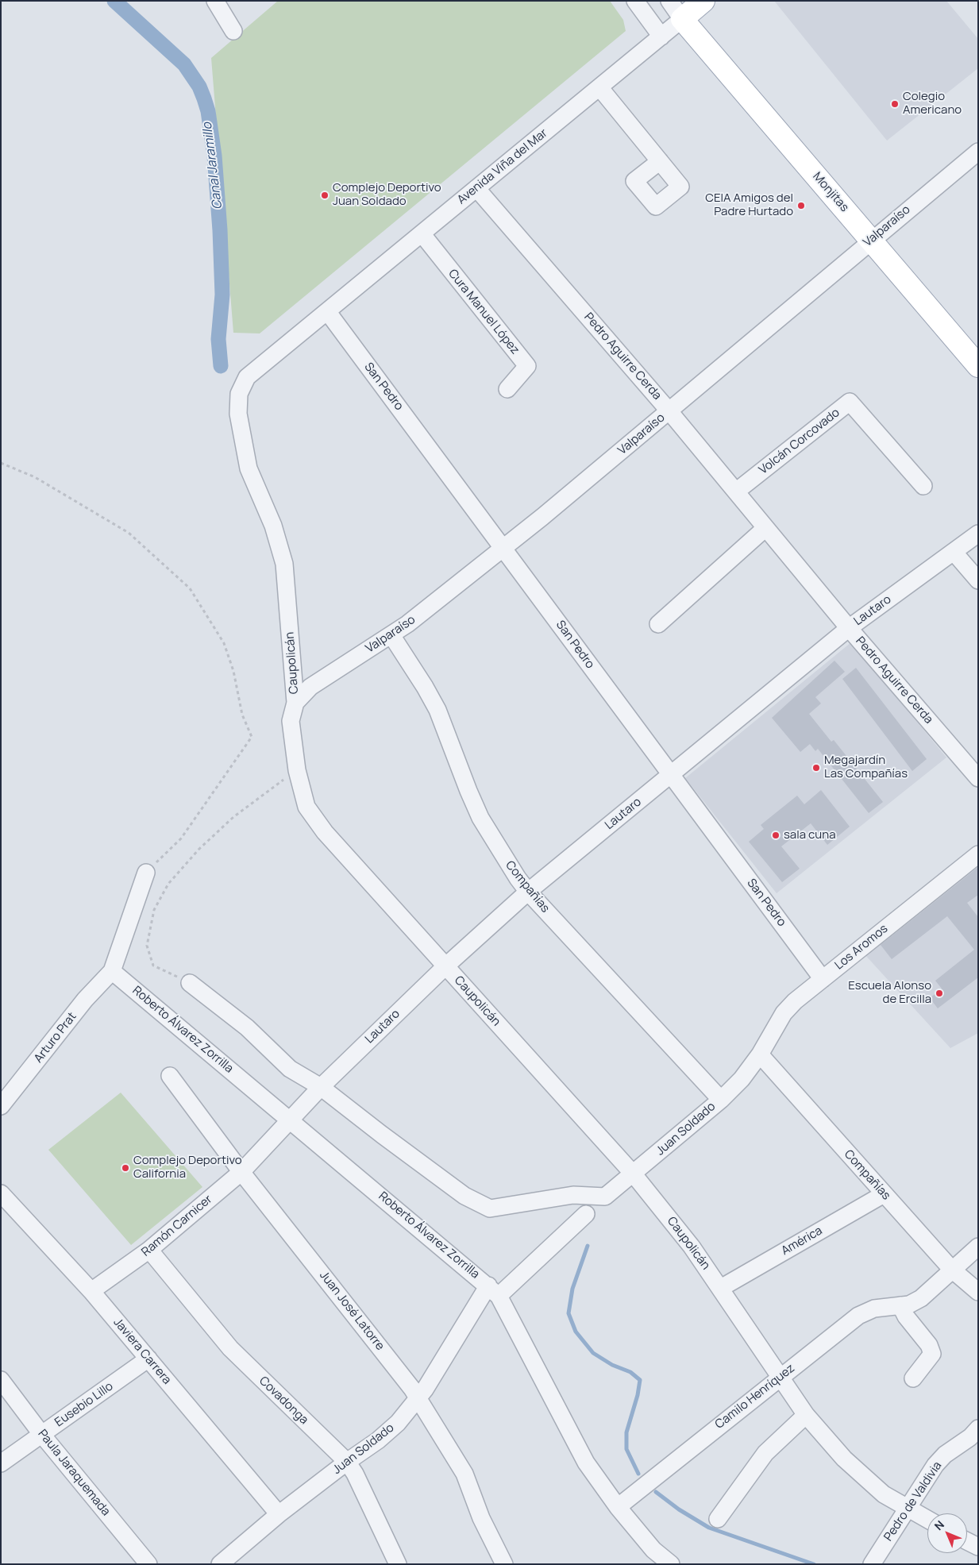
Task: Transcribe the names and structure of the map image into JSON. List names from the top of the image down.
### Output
{
  "streets": {
    "main road": ["Avenida Viña del Mar", "Monjitas"],
    "street": [
      "Valparaíso",
      "Cura Manuel López",
      "Pedro Aguirre Cerda",
      "San Pedro",
      "Volcán Corcovado",
      "Lautaro",
      "Caupolicán",
      "Compañías",
      "Los Aromos",
      "Roberto Álvarez Zorrilla",
      "Arturo Prat",
      "Juan Soldado",
      "Ramón Carnicer",
      "América",
      "Juan José Latorre",
      "Javiera Carrera",
      "Camilo Henríquez",
      "Covadonga",
      "Eusebio Lillo",
      "Paula Jaraquemada",
      "Pedro de Valdivia"
    ]
  },
  "crossings": [
    ["Avenida Viña del Mar", "Monjitas"],
    ["Avenida Viña del Mar", "Cura Manuel López"],
    ["Avenida Viña del Mar", "Pedro Aguirre Cerda"],
    ["Avenida Viña del Mar", "San Pedro"],
    ["Avenida Viña del Mar", "Caupolicán"],
    ["Monjitas", "Valparaíso"],
    ["Valparaíso", "Pedro Aguirre Cerda"],
    ["Valparaíso", "San Pedro"],
    ["Valparaíso", "Caupolicán"],
    ["Valparaíso", "Compañías"],
    ["Pedro Aguirre Cerda", "Volcán Corcovado"],
    ["Pedro Aguirre Cerda", "Lautaro"],
    ["San Pedro", "Lautaro"],
    ["San Pedro", "Los Aromos"],
    ["Lautaro", "Caupolicán"],
    ["Lautaro", "Compañías"],
    ["Lautaro", "Roberto Álvarez Zorrilla"],
    ["Lautaro", "Juan Soldado"],
    ["Lautaro", "Ramón Carnicer"],
    ["Caupolicán", "Juan Soldado"],
    ["Caupolicán", "América"],
    ["Caupolicán", "Camilo Henríquez"],
    ["Caupolicán", "Pedro de Valdivia"],
    ["Compañías", "Los Aromos"],
    ["Compañías", "Juan Soldado"],
    ["Compañías", "América"],
    ["Compañías", "Camilo Henríquez"],
    ["Los Aromos", "Juan Soldado"],
    ["Roberto Álvarez Zorrilla", "Arturo Prat"],
    ["Roberto Álvarez Zorrilla", "Juan Soldado"],
    ["Roberto Álvarez Zorrilla", "Ramón Carnicer"],
    ["Roberto Álvarez Zorrilla", "Camilo Henríquez"],
    ["Juan Soldado", "Juan José Latorre"],
    ["Juan Soldado", "Javiera Carrera"],
    ["Juan Soldado", "Covadonga"],
    ["Ramón Carnicer", "Juan José Latorre"],
    ["Ramón Carnicer", "Javiera Carrera"],
    ["Ramón Carnicer", "Covadonga"],
    ["Javiera Carrera", "Eusebio Lillo"],
    ["Eusebio Lillo", "Paula Jaraquemada"]
  ],
  "water": ["Canal Jaramillo"],
  "places": [
    "Colegio Americano",
    "Complejo Deportivo Juan Soldado",
    "CEIA Amigos del Padre Hurtado",
    "Megajardín Las Compañías",
    "sala cuna",
    "Escuela Alonso de Ercilla",
    "Complejo Deportivo California"
  ],
  "north": "top left"
}
